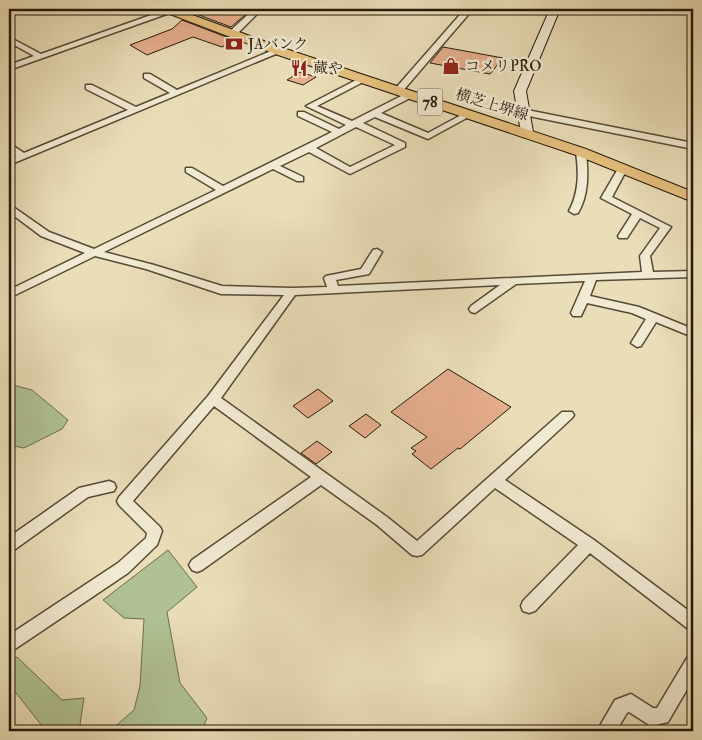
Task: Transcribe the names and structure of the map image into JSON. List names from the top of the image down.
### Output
{
  "streets": {
    "main road": ["78", "横芝上堺線"]
  },
  "places": {
    "bank": ["JAバンク"],
    "shop": ["コメリPRO"],
    "restaurant": ["蔵や"]
  }
}
